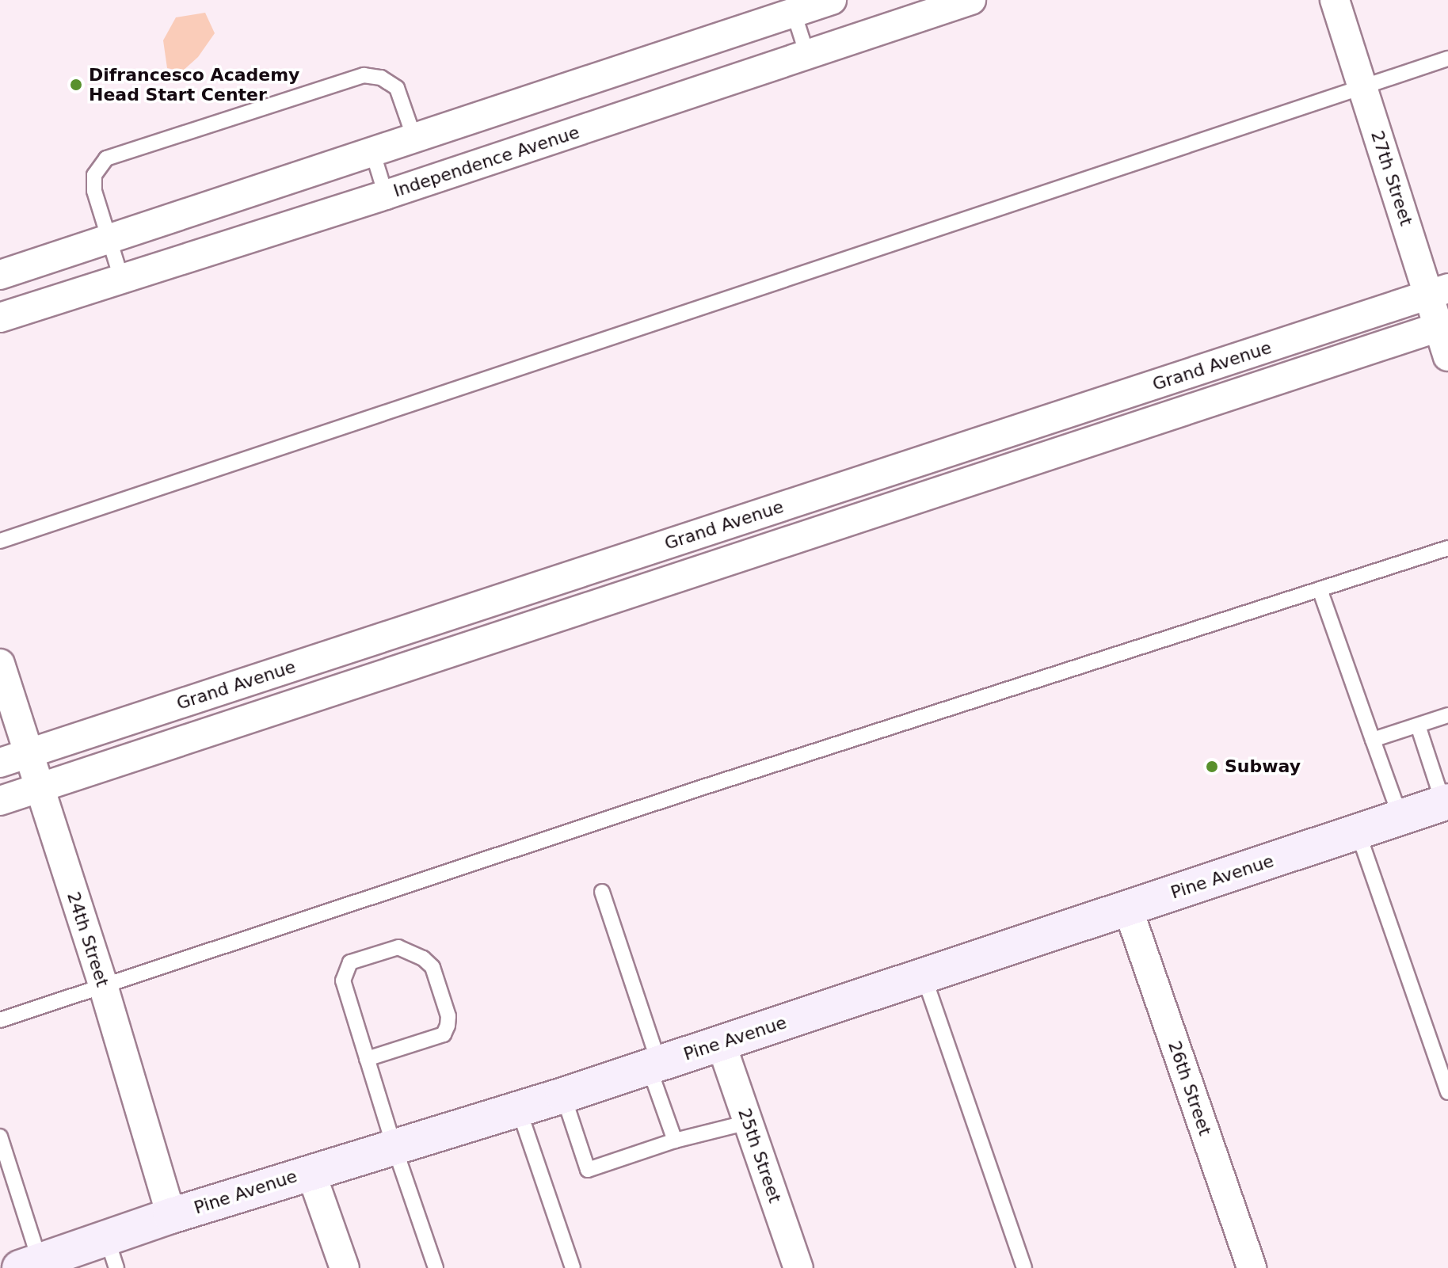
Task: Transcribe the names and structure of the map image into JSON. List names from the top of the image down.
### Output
{
  "streets": {
    "main road": ["Pine Avenue"],
    "street": [
      "Independence Avenue",
      "27th Street",
      "Grand Avenue",
      "24th Street",
      "26th Street",
      "25th Street"
    ]
  },
  "crossings": [
    ["27th Street", "Grand Avenue"],
    ["Grand Avenue", "24th Street"],
    ["Pine Avenue", "24th Street"],
    ["Pine Avenue", "26th Street"],
    ["Pine Avenue", "25th Street"]
  ],
  "places": ["Difrancesco Academy Head Start Center", "Subway"]
}
